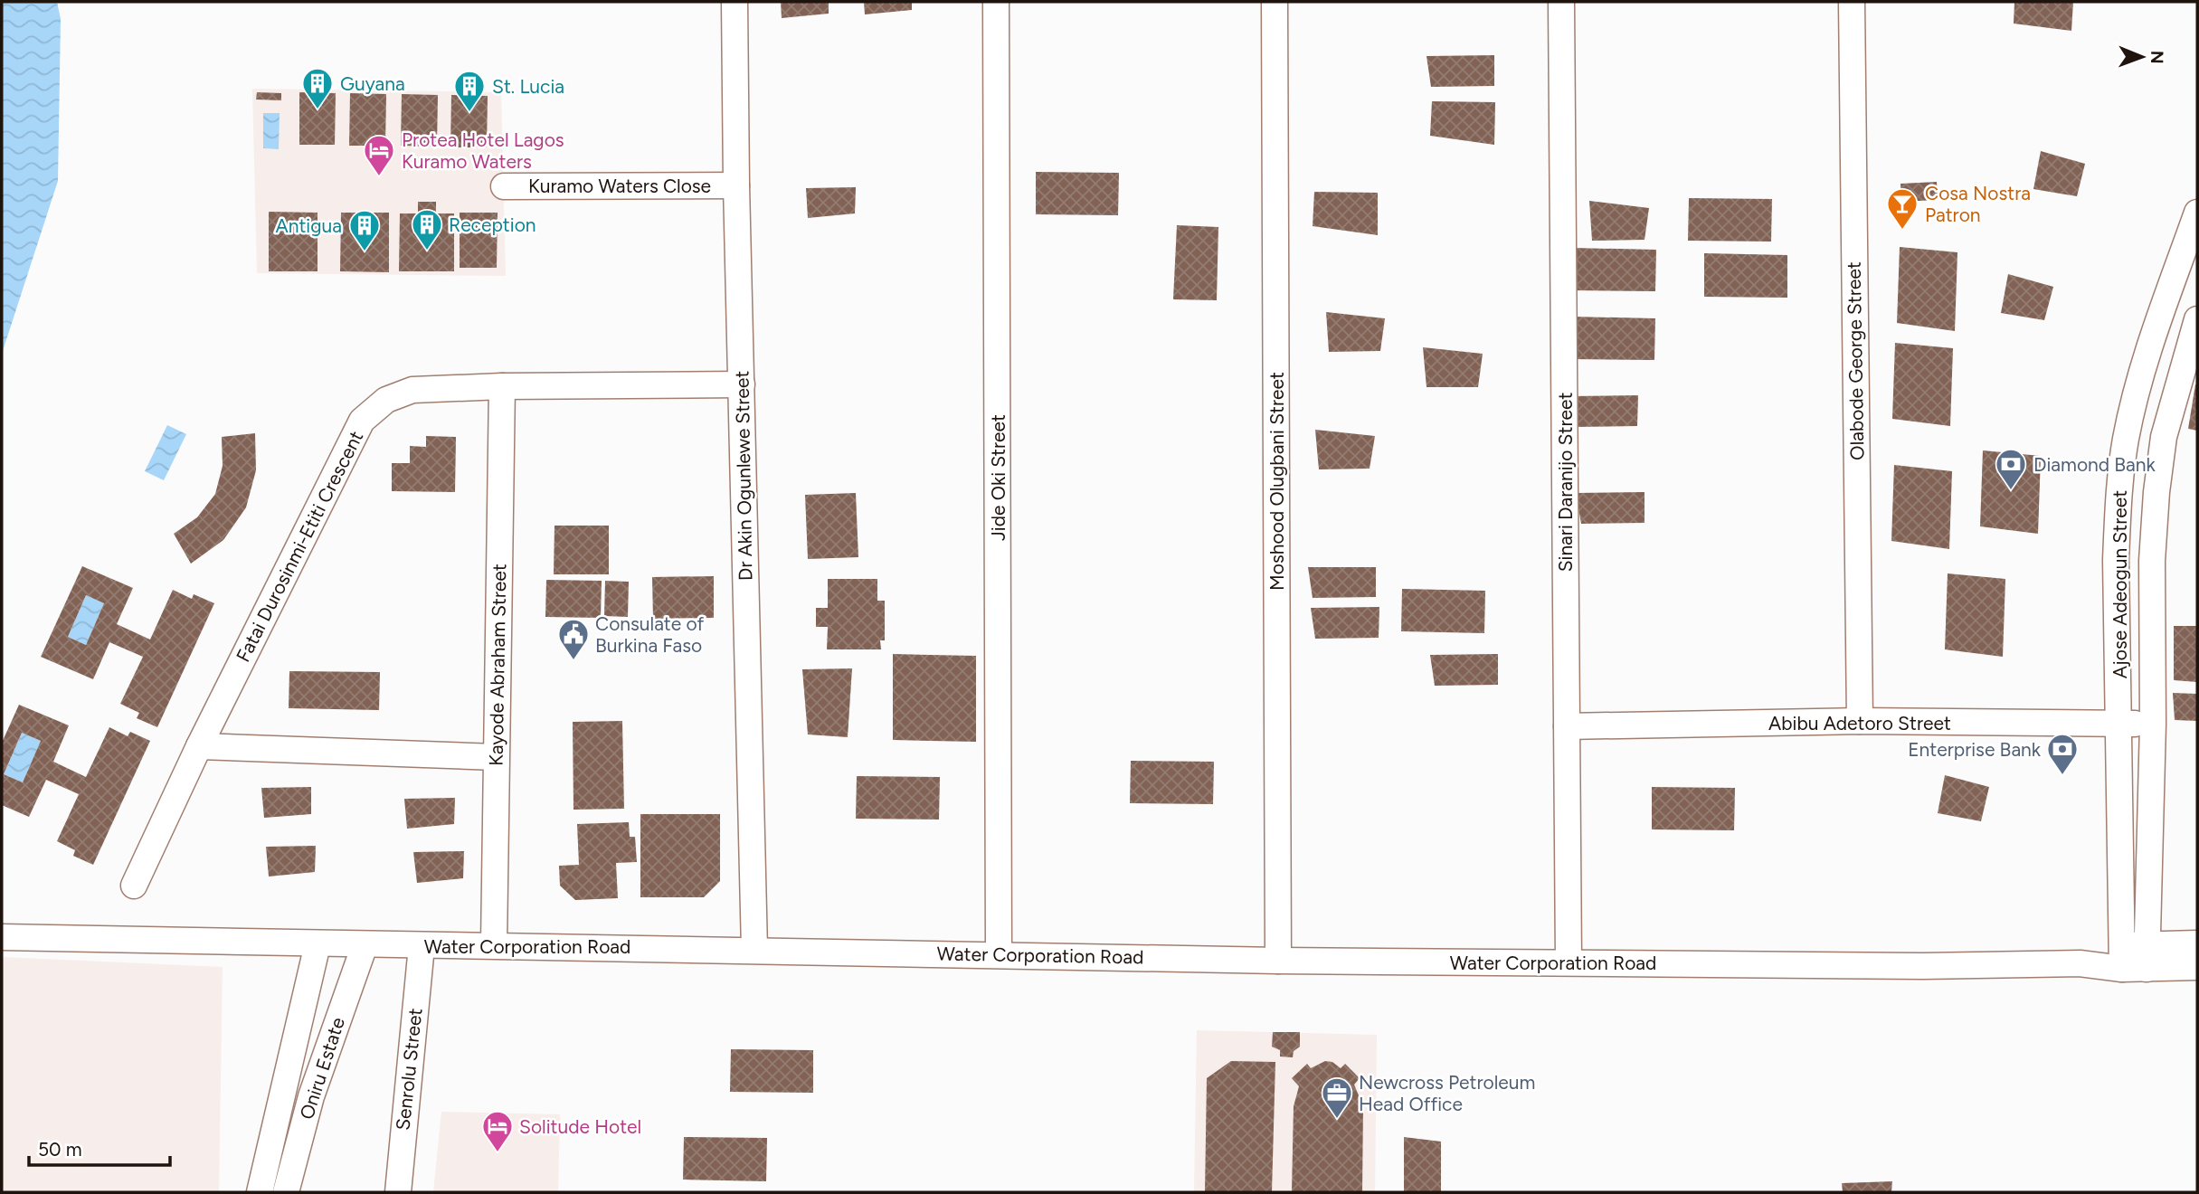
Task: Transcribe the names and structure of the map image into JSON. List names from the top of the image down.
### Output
{
  "streets": {
    "street": [
      "Kuramo Waters Close",
      "Olabode George Street",
      "Dr Akin Ogunlewe Street",
      "Jide Oki Street",
      "Moshood Olugbani Street",
      "Sinari Daranijo Street",
      "Fatai Durosinmi-Etiti Crescent",
      "Ajose Adeogun Street",
      "Kayode Abraham Street",
      "Abibu Adetoro Street",
      "Water Corporation Road",
      "Oniru Estate",
      "Senrolu Street"
    ]
  },
  "crossings": [
    ["Kuramo Waters Close", "Dr Akin Ogunlewe Street"],
    ["Olabode George Street", "Abibu Adetoro Street"],
    ["Dr Akin Ogunlewe Street", "Fatai Durosinmi-Etiti Crescent"],
    ["Dr Akin Ogunlewe Street", "Water Corporation Road"],
    ["Jide Oki Street", "Water Corporation Road"],
    ["Moshood Olugbani Street", "Water Corporation Road"],
    ["Sinari Daranijo Street", "Abibu Adetoro Street"],
    ["Sinari Daranijo Street", "Water Corporation Road"],
    ["Fatai Durosinmi-Etiti Crescent", "Kayode Abraham Street"],
    ["Ajose Adeogun Street", "Abibu Adetoro Street"],
    ["Ajose Adeogun Street", "Water Corporation Road"],
    ["Kayode Abraham Street", "Water Corporation Road"],
    ["Water Corporation Road", "Oniru Estate"],
    ["Water Corporation Road", "Senrolu Street"]
  ],
  "places": {
    "building": [
      "Guyana",
      "St. Lucia",
      "Reception",
      "Antigua"
    ],
    "hotel": ["Protea Hotel Lagos Kuramo Waters", "Solitude Hotel"],
    "bar": ["Cosa Nostra Patron"],
    "bank": ["Diamond Bank", "Enterprise Bank"],
    "public building": ["Consulate of Burkina Faso"],
    "office": ["Newcross Petroleum Head Office"]
  },
  "scale_bar": "50 m",
  "north": "right"
}
